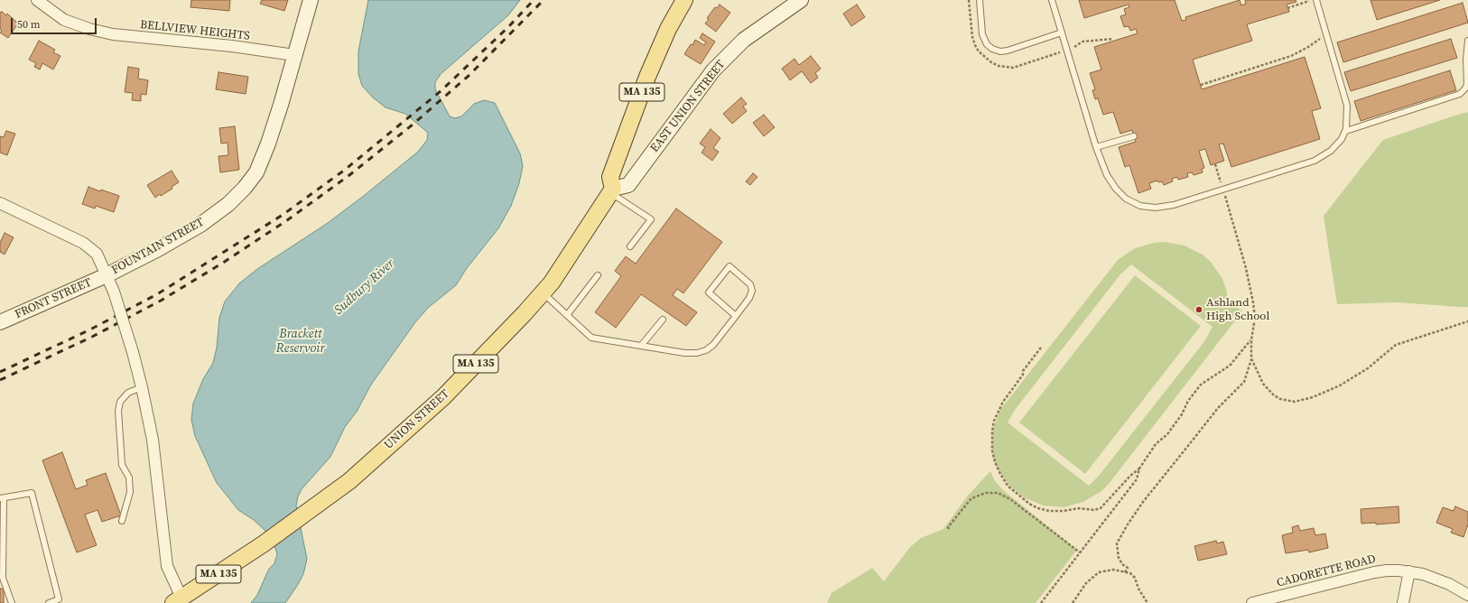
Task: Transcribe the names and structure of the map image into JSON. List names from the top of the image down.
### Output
{
  "streets": {
    "main road": ["MA 135", "UNION STREET"],
    "street": [
      "BELLVIEW HEIGHTS",
      "EAST UNION STREET",
      "FOUNTAIN STREET",
      "FRONT STREET",
      "CADORETTE ROAD"
    ]
  },
  "crossings": [
    ["BELLVIEW HEIGHTS", "FOUNTAIN STREET"],
    ["MA 135", "EAST UNION STREET"],
    ["MA 135", "UNION STREET"],
    ["EAST UNION STREET", "UNION STREET"],
    ["FOUNTAIN STREET", "FRONT STREET"],
    ["FOUNTAIN STREET", "UNION STREET"]
  ],
  "water": ["Sudbury River", "Brackett Reservoir"],
  "places": ["Ashland High School"],
  "scale_bar": "50 m"
}
